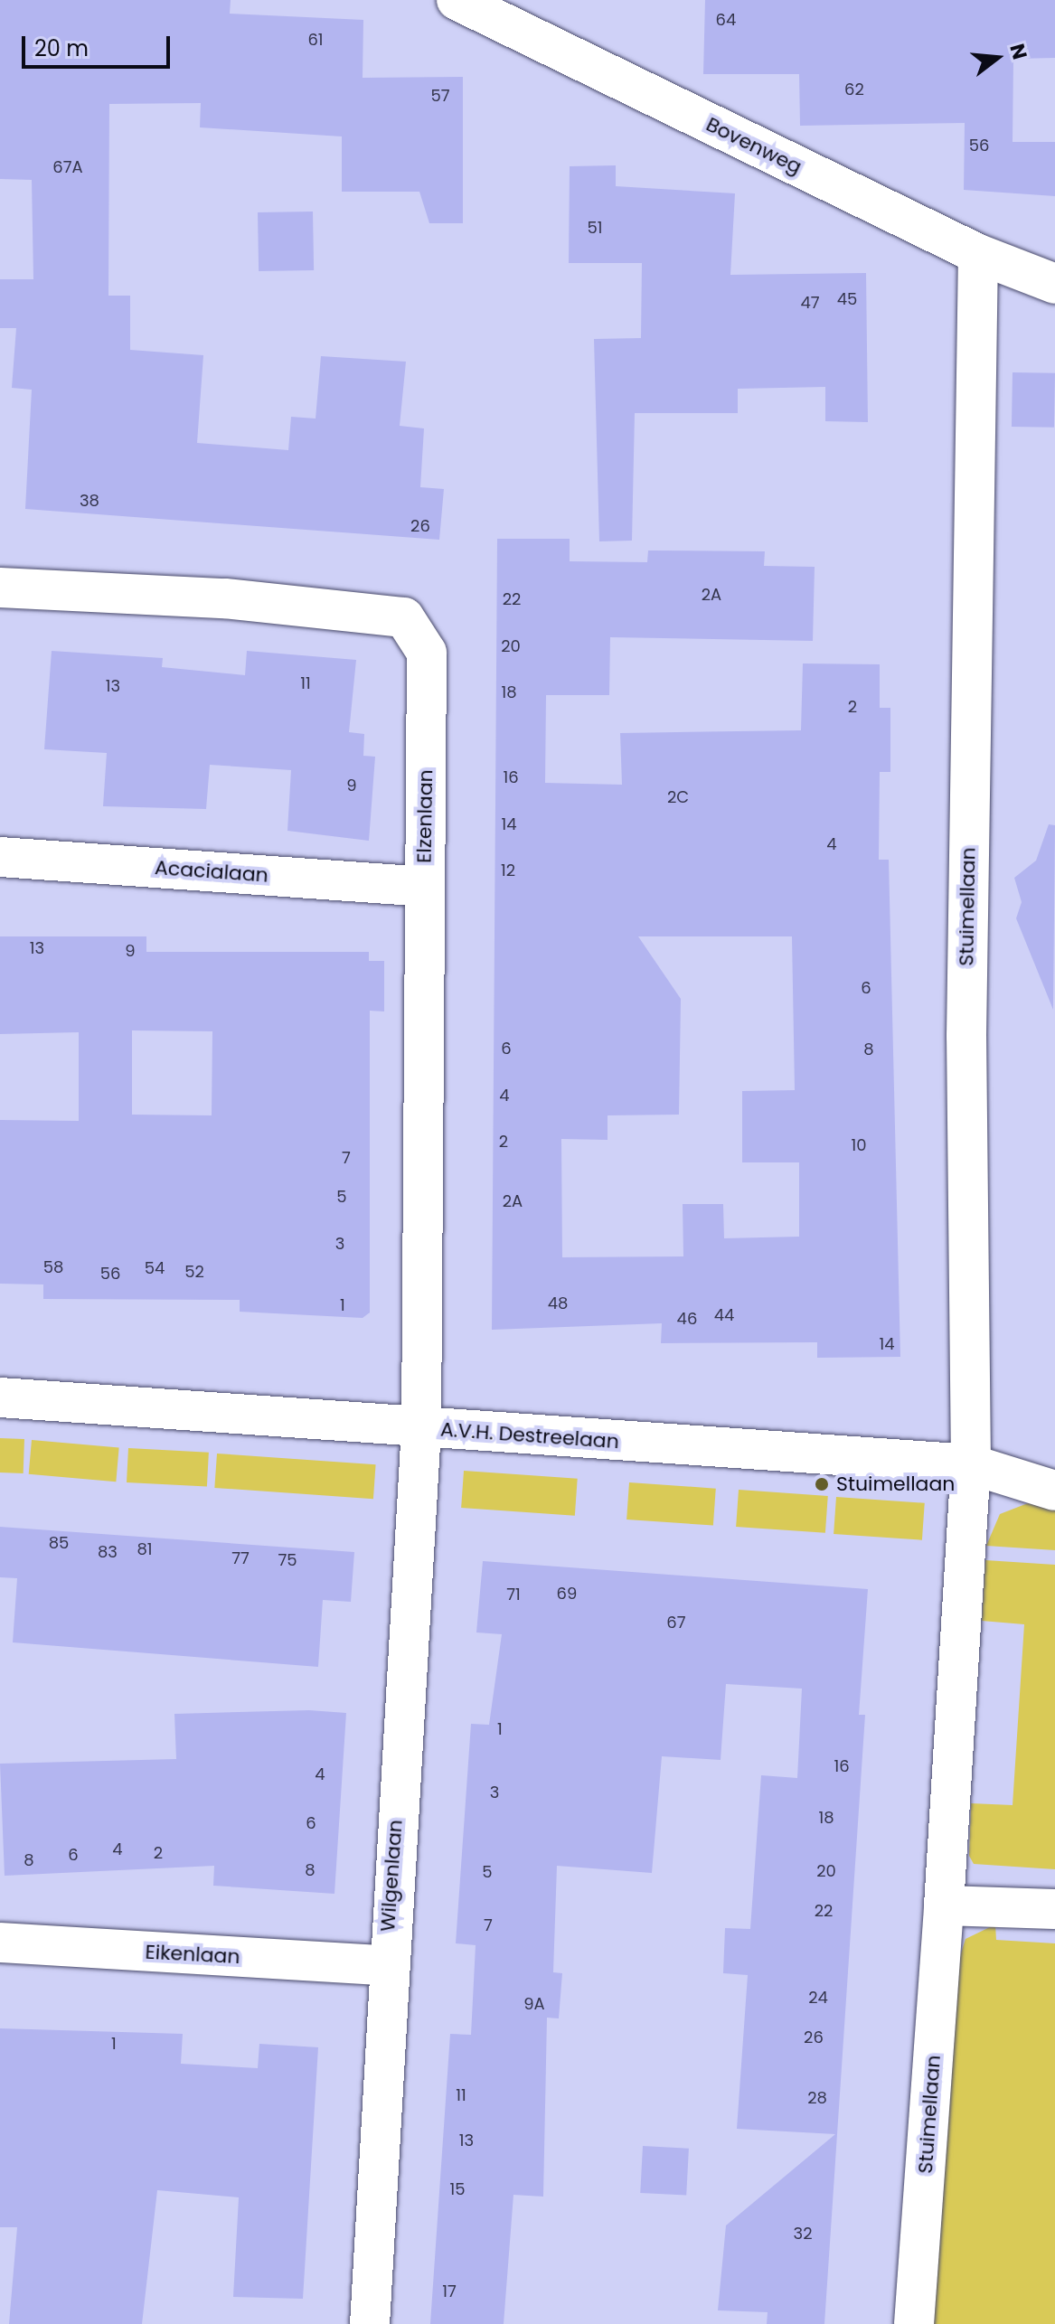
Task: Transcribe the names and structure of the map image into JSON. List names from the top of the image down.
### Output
{
  "streets": {
    "street": [
      "Bovenweg",
      "Elzenlaan",
      "Acacialaan",
      "Stuimellaan",
      "A.V.H. Destreelaan",
      "Wilgenlaan",
      "Eikenlaan"
    ]
  },
  "crossings": [
    ["Bovenweg", "Stuimellaan"],
    ["Elzenlaan", "Acacialaan"],
    ["Elzenlaan", "A.V.H. Destreelaan"],
    ["Elzenlaan", "Wilgenlaan"],
    ["Stuimellaan", "A.V.H. Destreelaan"],
    ["A.V.H. Destreelaan", "Wilgenlaan"],
    ["Wilgenlaan", "Eikenlaan"]
  ],
  "places": ["Stuimellaan"],
  "house_numbers": [
    "64",
    "61",
    "62",
    "57",
    "56",
    "67A",
    "51",
    "45",
    "47",
    "38",
    "26",
    "2A",
    "22",
    "20",
    "11",
    "13",
    "18",
    "2",
    "16",
    "9",
    "2C",
    "14",
    "4",
    "12",
    "13",
    "9",
    "6",
    "6",
    "8",
    "4",
    "2",
    "10",
    "7",
    "5",
    "2A",
    "3",
    "58",
    "54",
    "52",
    "56",
    "48",
    "1",
    "44",
    "46",
    "14",
    "85",
    "81",
    "83",
    "77",
    "75",
    "69",
    "71",
    "67",
    "1",
    "16",
    "4",
    "3",
    "18",
    "6",
    "4",
    "2",
    "6",
    "8",
    "8",
    "20",
    "5",
    "22",
    "7",
    "24",
    "9A",
    "26",
    "1",
    "11",
    "28",
    "13",
    "15",
    "32",
    "17"
  ],
  "scale_bar": "20 m",
  "north": "right"
}
